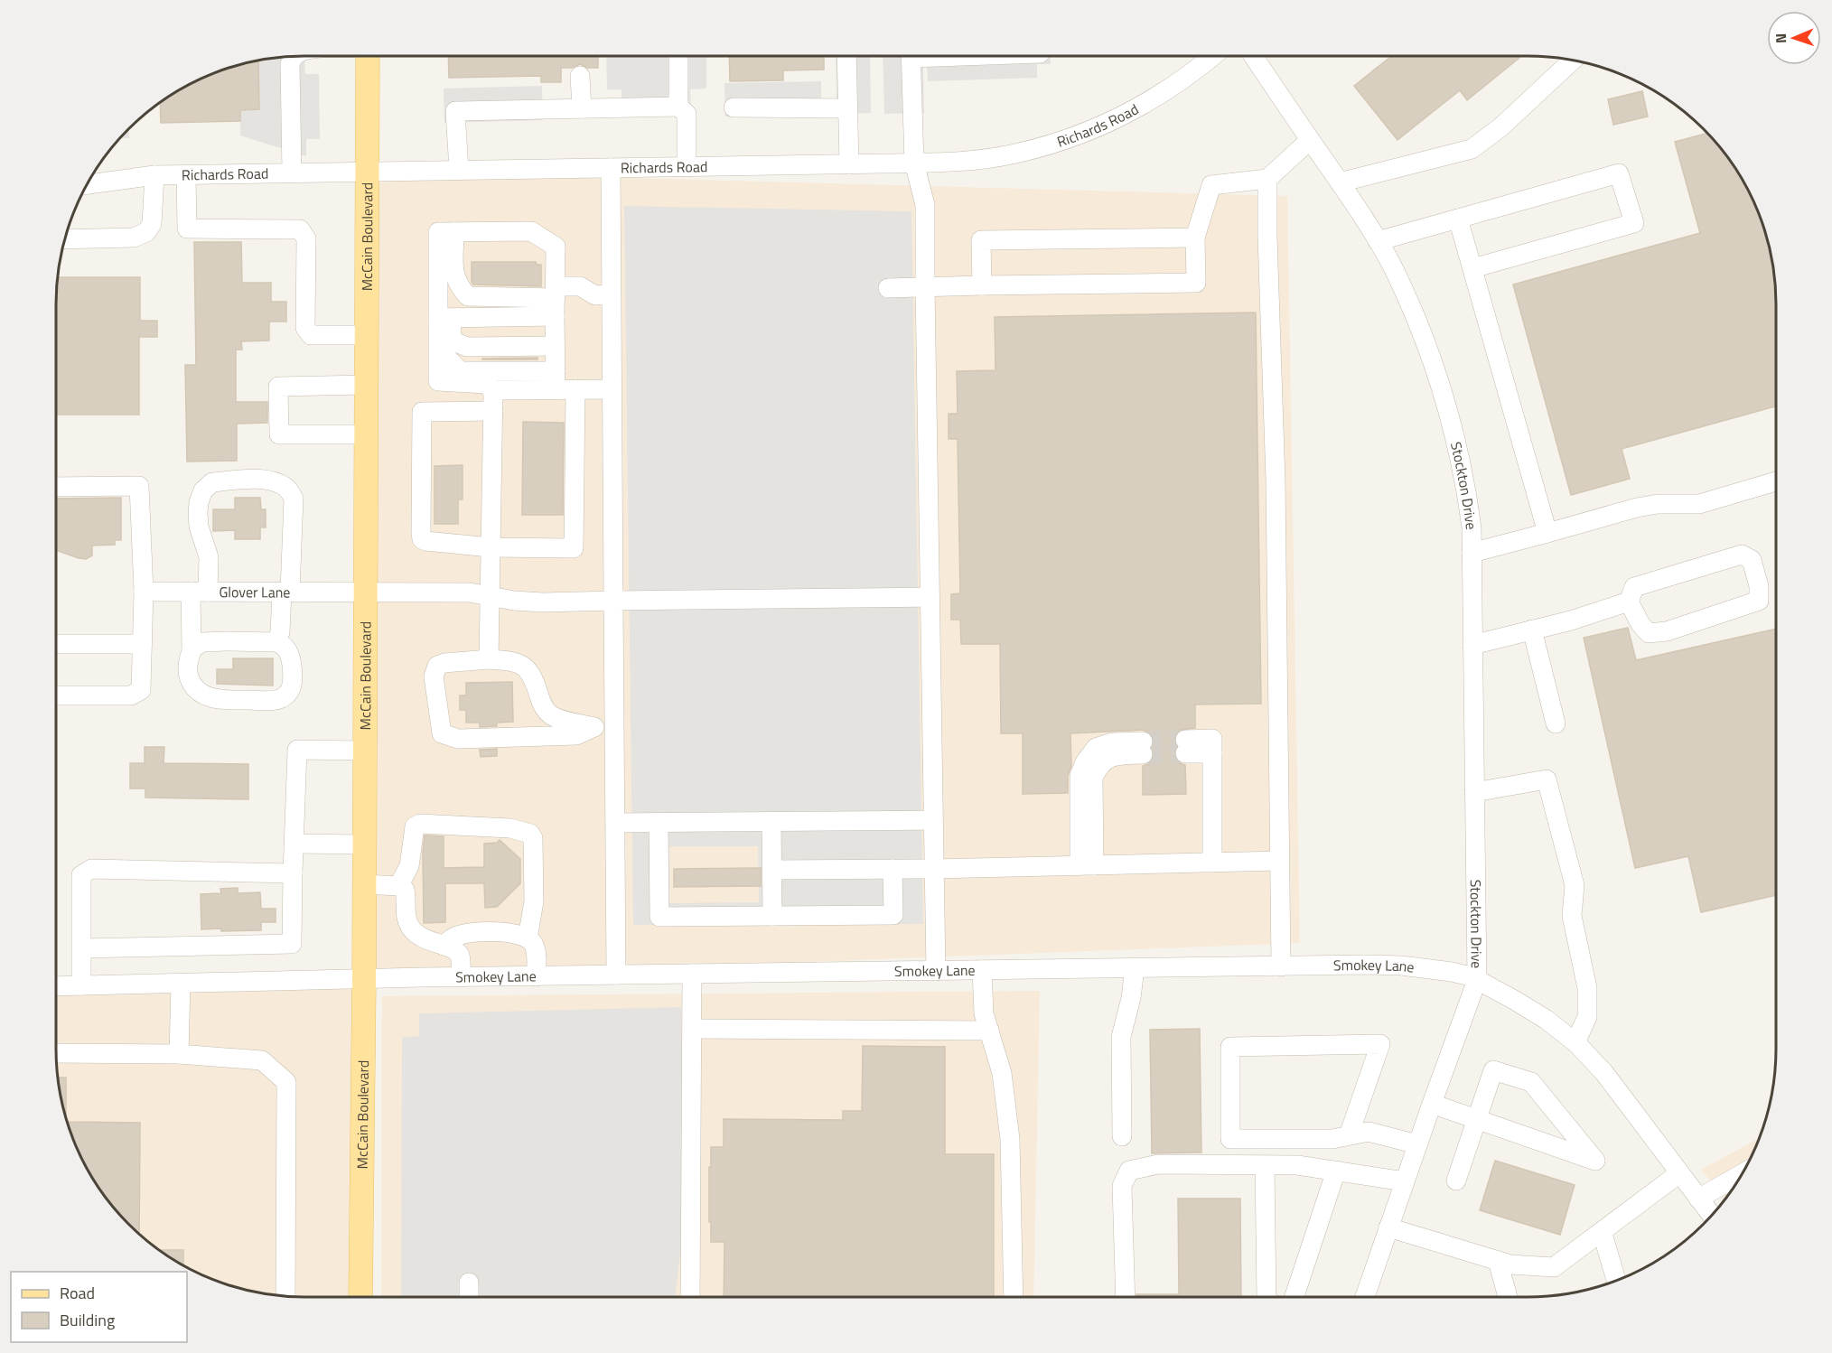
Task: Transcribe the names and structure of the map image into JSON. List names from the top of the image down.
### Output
{
  "streets": {
    "main road": ["McCain Boulevard"],
    "street": [
      "Richards Road",
      "Stockton Drive",
      "Glover Lane",
      "Smokey Lane"
    ]
  },
  "crossings": [
    ["Richards Road", "McCain Boulevard"],
    ["McCain Boulevard", "Glover Lane"],
    ["McCain Boulevard", "Smokey Lane"],
    ["Stockton Drive", "Smokey Lane"]
  ],
  "legend": ["Road", "Building"],
  "north": "left"
}
